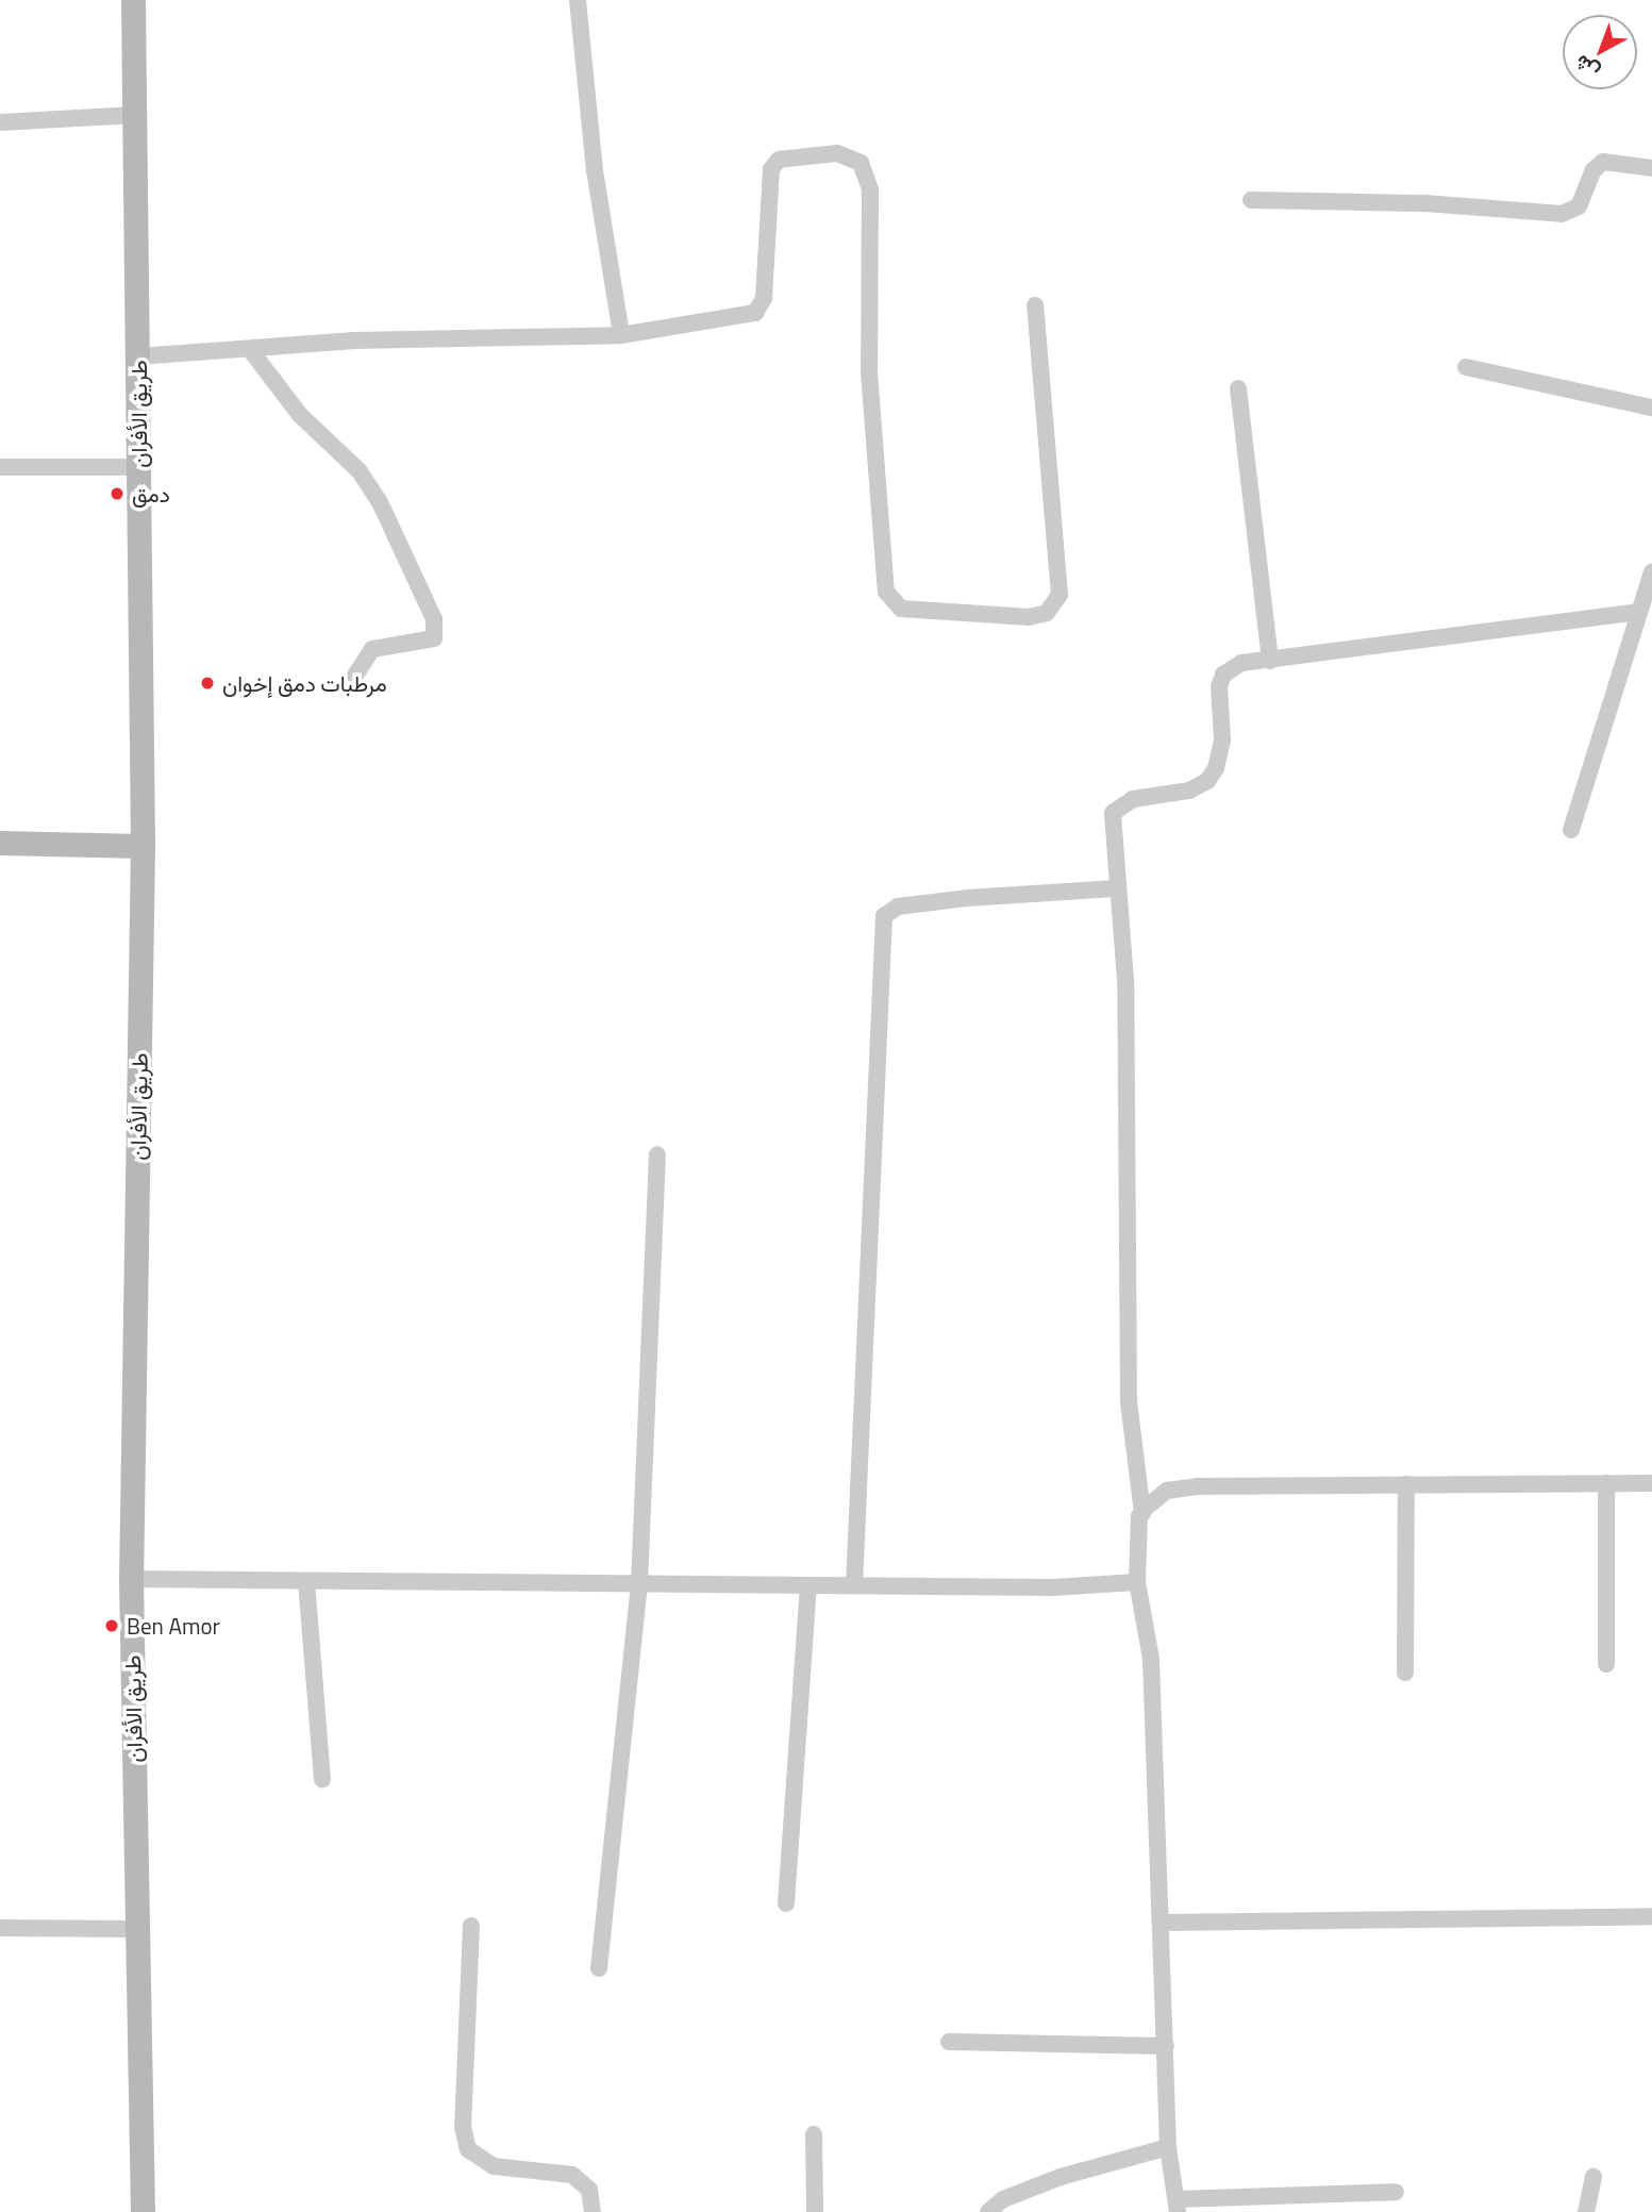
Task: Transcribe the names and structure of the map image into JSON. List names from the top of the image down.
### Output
{
  "streets": {
    "main road": ["طريق الأفران"]
  },
  "places": ["دمق", "مرطبات دمق إخوان", "Ben Amor"],
  "north": "bottom left"
}
